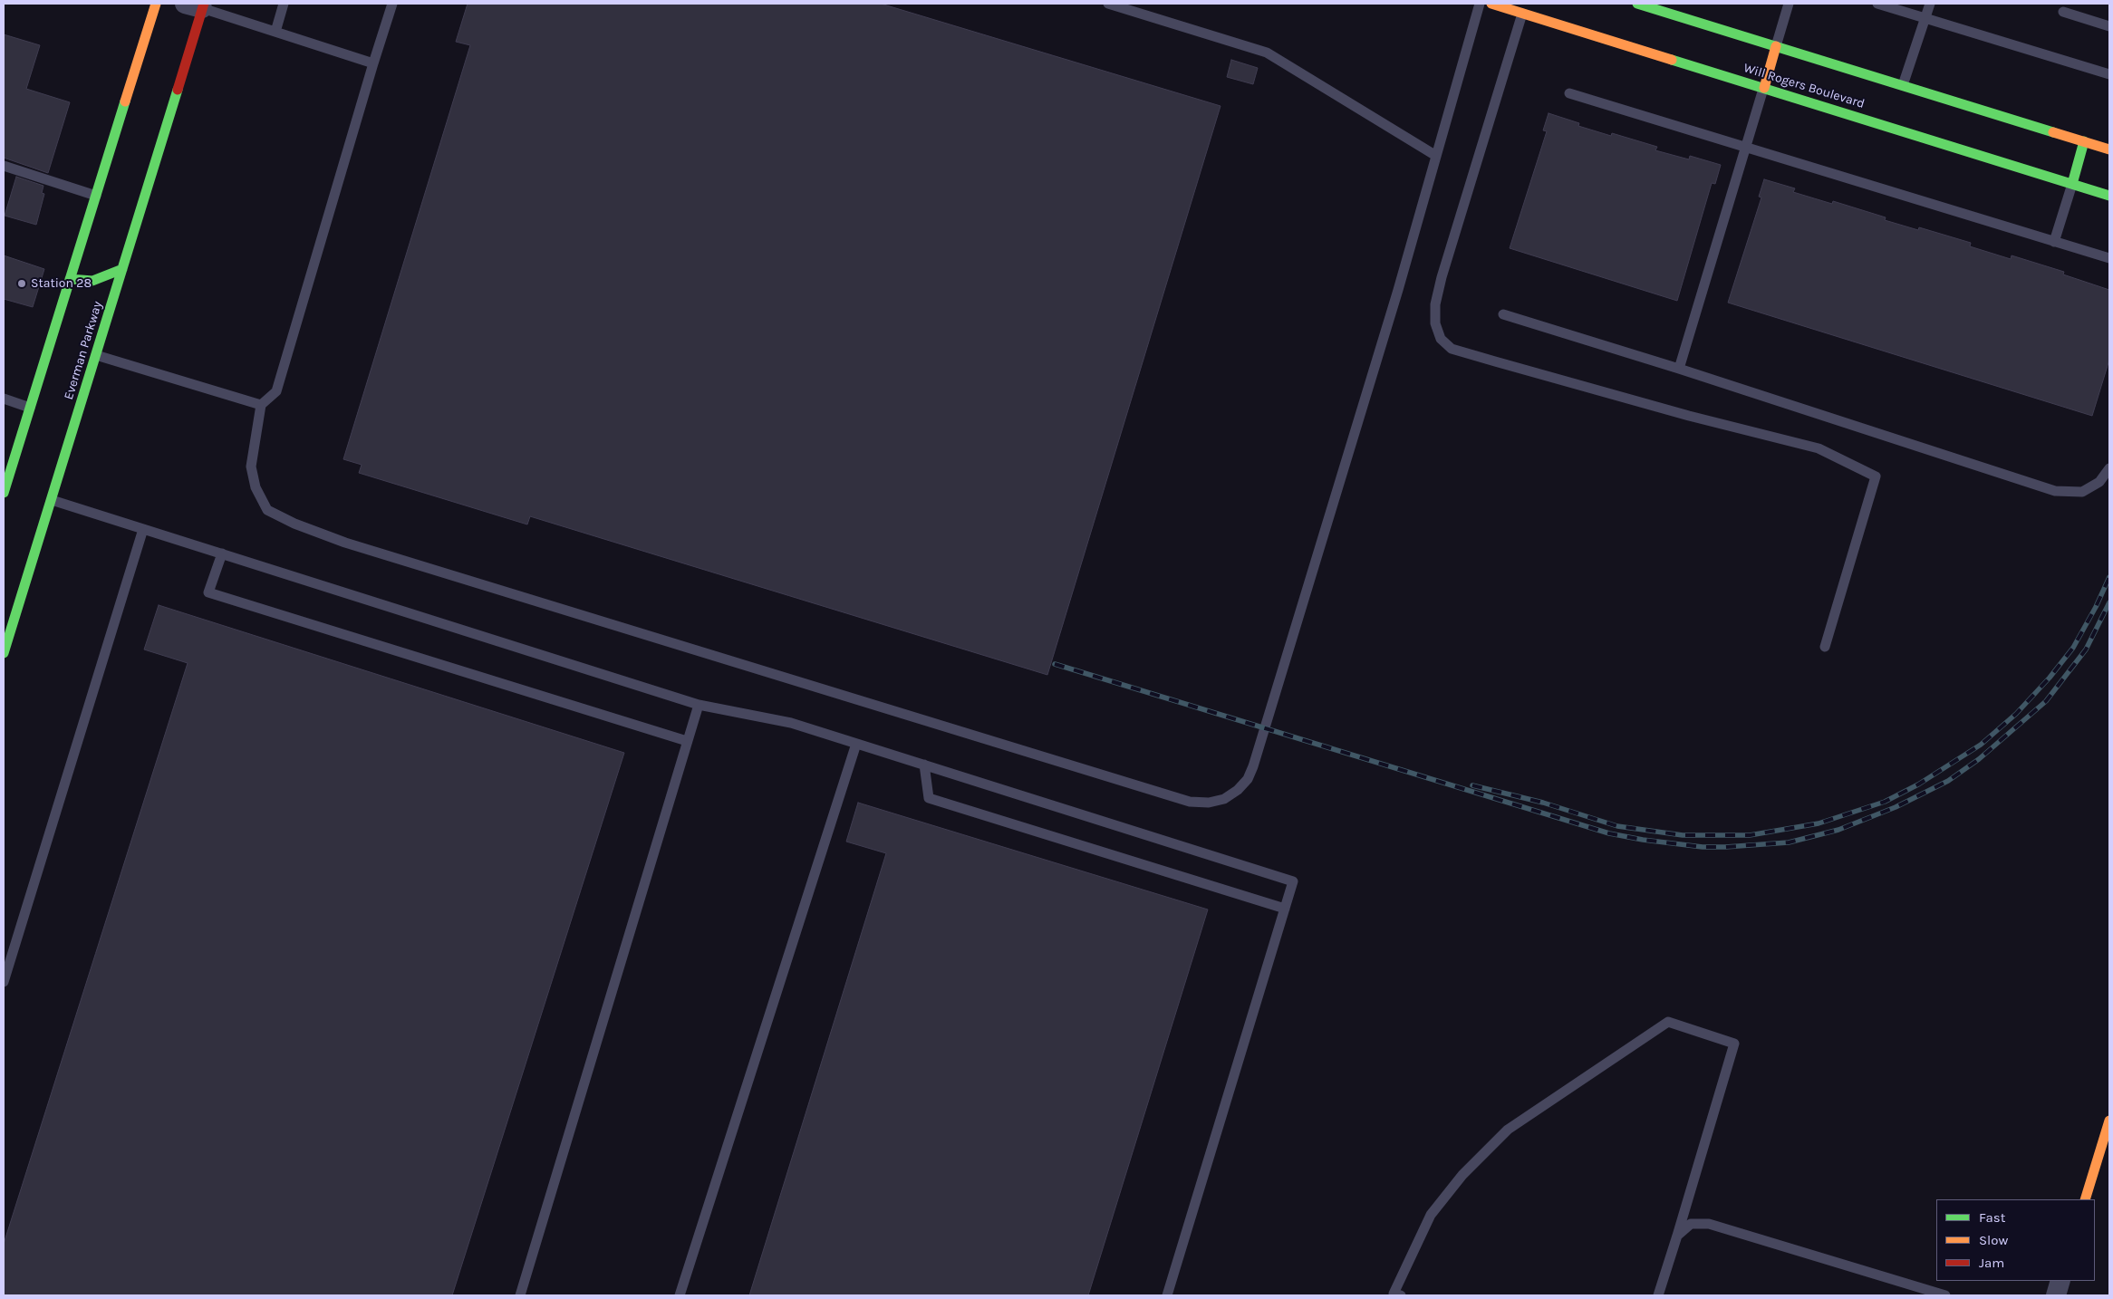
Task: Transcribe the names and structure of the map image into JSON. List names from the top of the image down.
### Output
{
  "streets": {
    "main road": ["Will Rogers Boulevard", "Everman Parkway"]
  },
  "places": ["Station 28"],
  "legend": ["Fast", "Slow", "Jam"]
}
